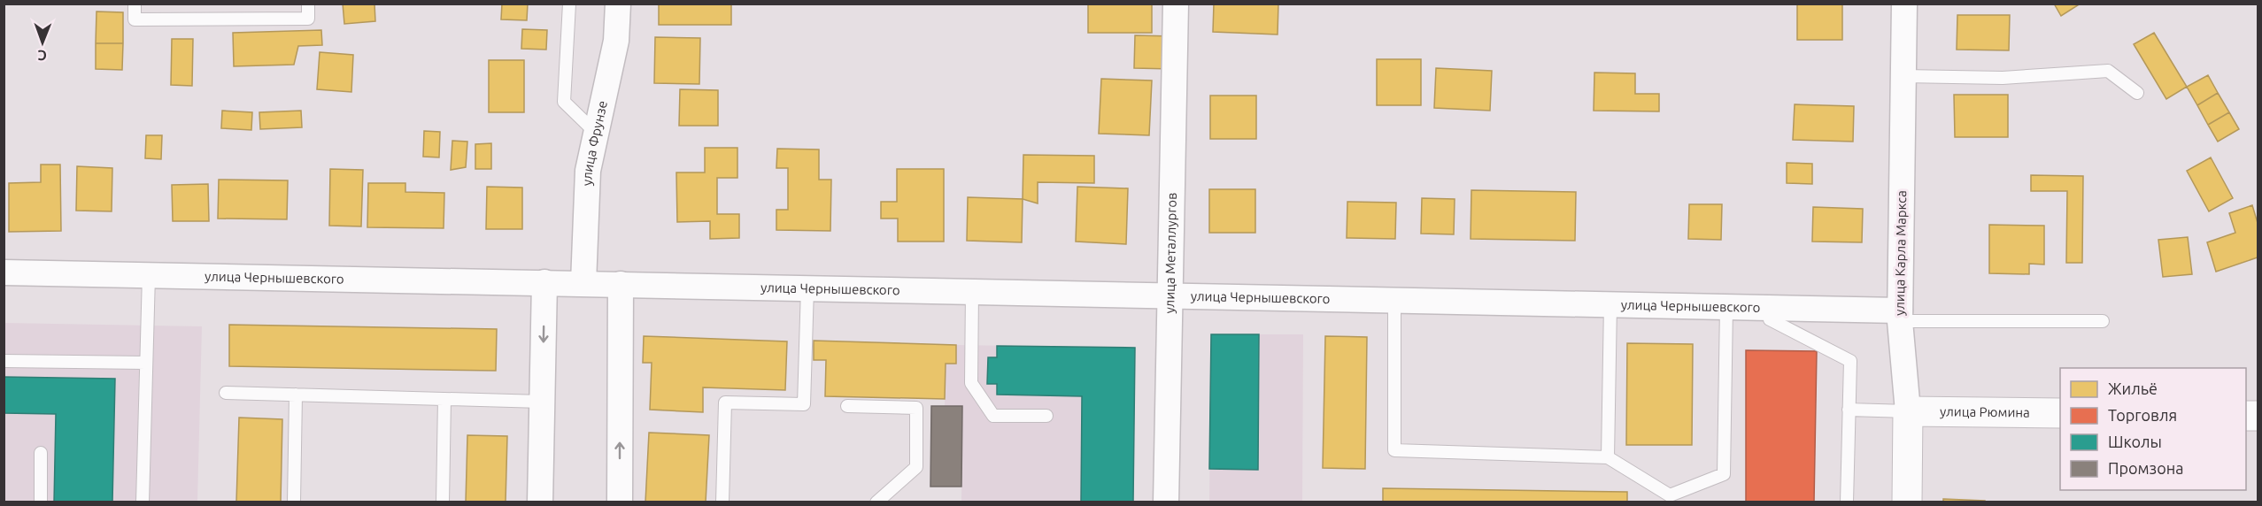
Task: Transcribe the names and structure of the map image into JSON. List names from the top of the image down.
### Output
{
  "streets": {
    "main road": ["улица Карла Маркса", "улица Рюмина"],
    "street": ["улица Фрунзе", "улица Металлургов", "улица Чернышевского"]
  },
  "crossings": [
    ["улица Фрунзе", "улица Чернышевского"],
    ["улица Металлургов", "улица Чернышевского"],
    ["улица Карла Маркса", "улица Чернышевского"],
    ["улица Карла Маркса", "улица Рюмина"]
  ],
  "legend": [
    "Жильё",
    "Торговля",
    "Школы",
    "Промзона"
  ],
  "north": "bottom"
}
